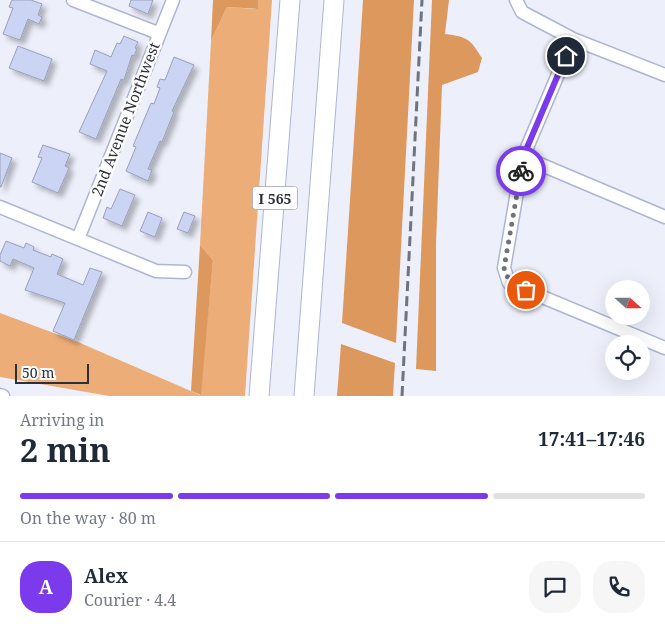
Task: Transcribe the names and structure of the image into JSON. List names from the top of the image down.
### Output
{
  "streets": {
    "highway": ["I 565"],
    "street": ["2nd Avenue Northwest"]
  },
  "scale_bar": "50 m",
  "north": "right",
  "page": {
    "scale": "50 m",
    "heading": ["2 min", "Arriving in", "17:41–17:46"],
    "panel": ["Alex", "Courier · 4.4"],
    "bar": "On the way · 80 m",
    "round": "A"
  }
}
